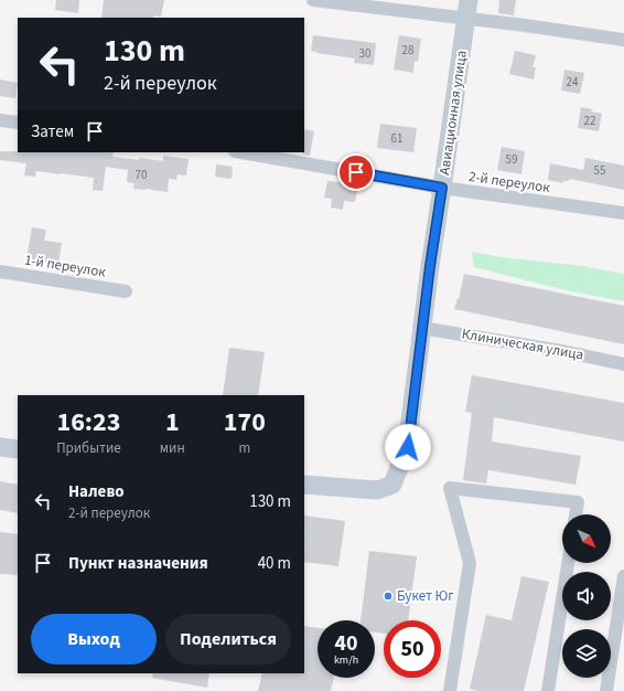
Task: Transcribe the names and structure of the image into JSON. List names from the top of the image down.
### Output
{
  "streets": {
    "main road": ["Авиационная улица"],
    "street": ["2-й переулок", "1-й переулок", "Клиническая улица"]
  },
  "crossings": [
    ["Авиационная улица", "2-й переулок"],
    ["Авиационная улица", "Клиническая улица"]
  ],
  "places": ["Букет Юг"],
  "house_numbers": [
    "28",
    "30",
    "24",
    "22",
    "61",
    "59",
    "55",
    "70"
  ],
  "north": "bottom right",
  "page": {
    "turn": ["130 m", "2-й переулок"],
    "then": "Затем",
    "eta": [
      "16:23",
      "Прибытие",
      "1",
      "мин",
      "170",
      "m"
    ],
    "list": [
      {
        "name": "Налево",
        "note": "2-й переулок",
        "value": "130 m"
      },
      {
        "name": "Пункт назначения",
        "value": "40 m"
      }
    ],
    "buttons": ["Выход", "Поделиться"],
    "speed": "40 km/h",
    "limit": "50"
  }
}
